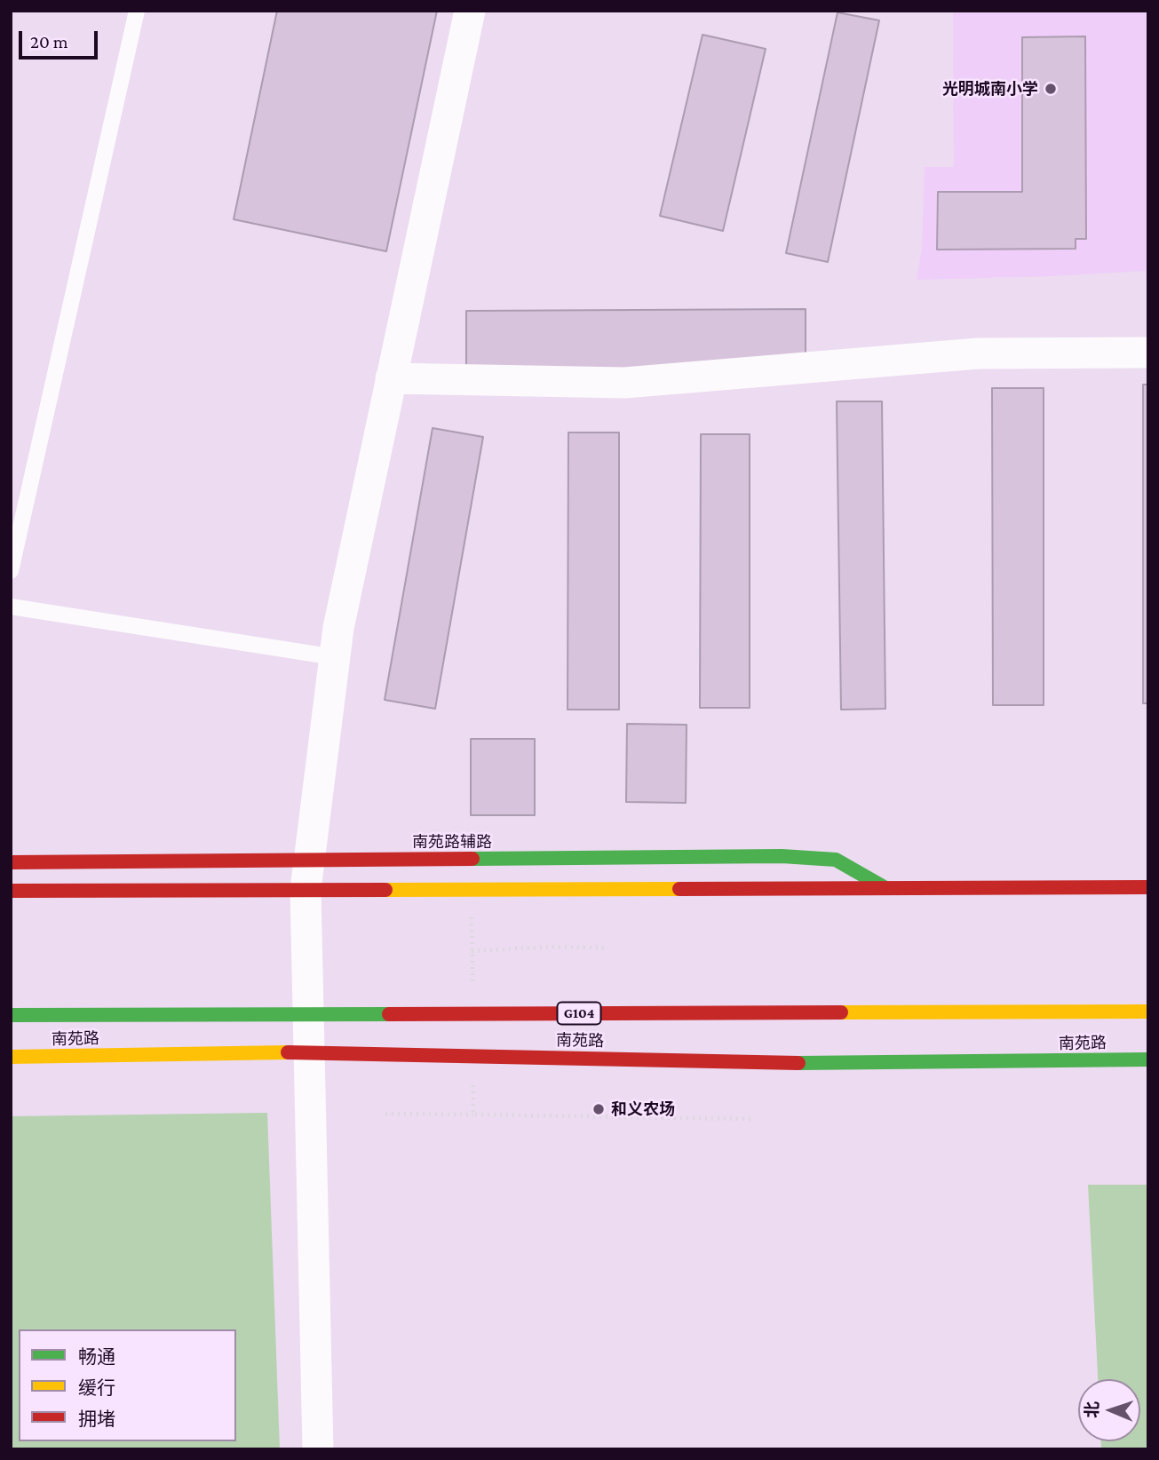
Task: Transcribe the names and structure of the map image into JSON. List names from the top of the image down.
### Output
{
  "streets": {
    "main road": ["南苑路辅路", "G104", "南苑路"]
  },
  "places": ["光明城南小学", "和义农场"],
  "legend": ["畅通", "缓行", "拥堵"],
  "scale_bar": "20 m",
  "north": "left"
}
